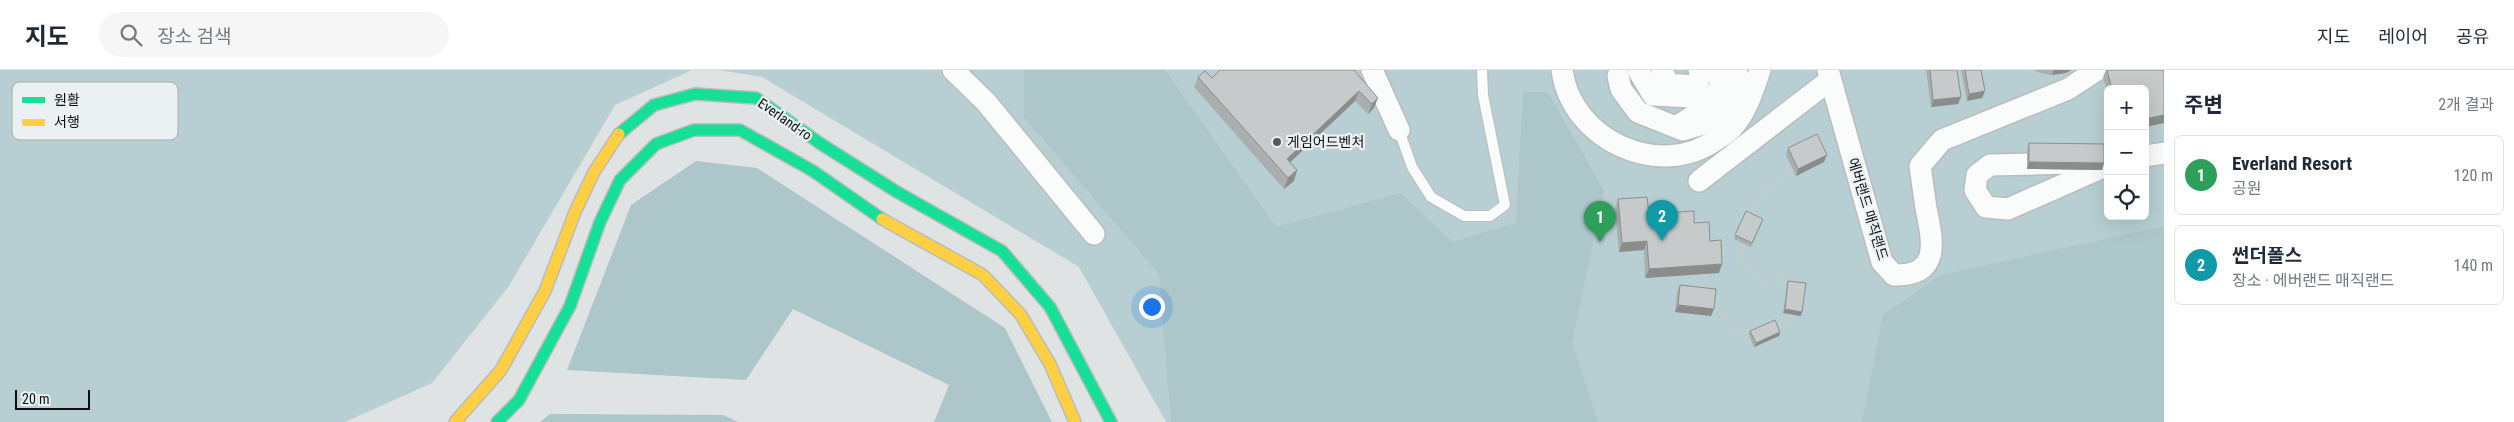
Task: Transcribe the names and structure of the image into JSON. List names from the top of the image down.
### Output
{
  "streets": {
    "street": ["Everland-ro", "에버랜드 매직랜드"]
  },
  "places": ["게임어드벤처"],
  "legend": ["원활", "서행"],
  "scale_bar": "20 m",
  "page": {
    "header": "지도",
    "search": "장소 검색",
    "nav": ["지도", "레이어", "공유"],
    "heading": ["주변", "2개 결과"],
    "map_buttons": ["+", "−"],
    "list": [
      {
        "mark": "1",
        "name": "Everland Resort",
        "note": "공원",
        "value": "120 m"
      },
      {
        "mark": "2",
        "name": "썬더폴스",
        "note": "장소 · 에버랜드 매직랜드",
        "value": "140 m"
      }
    ],
    "pins": ["2", "1"],
    "scale": "20 m"
  }
}
